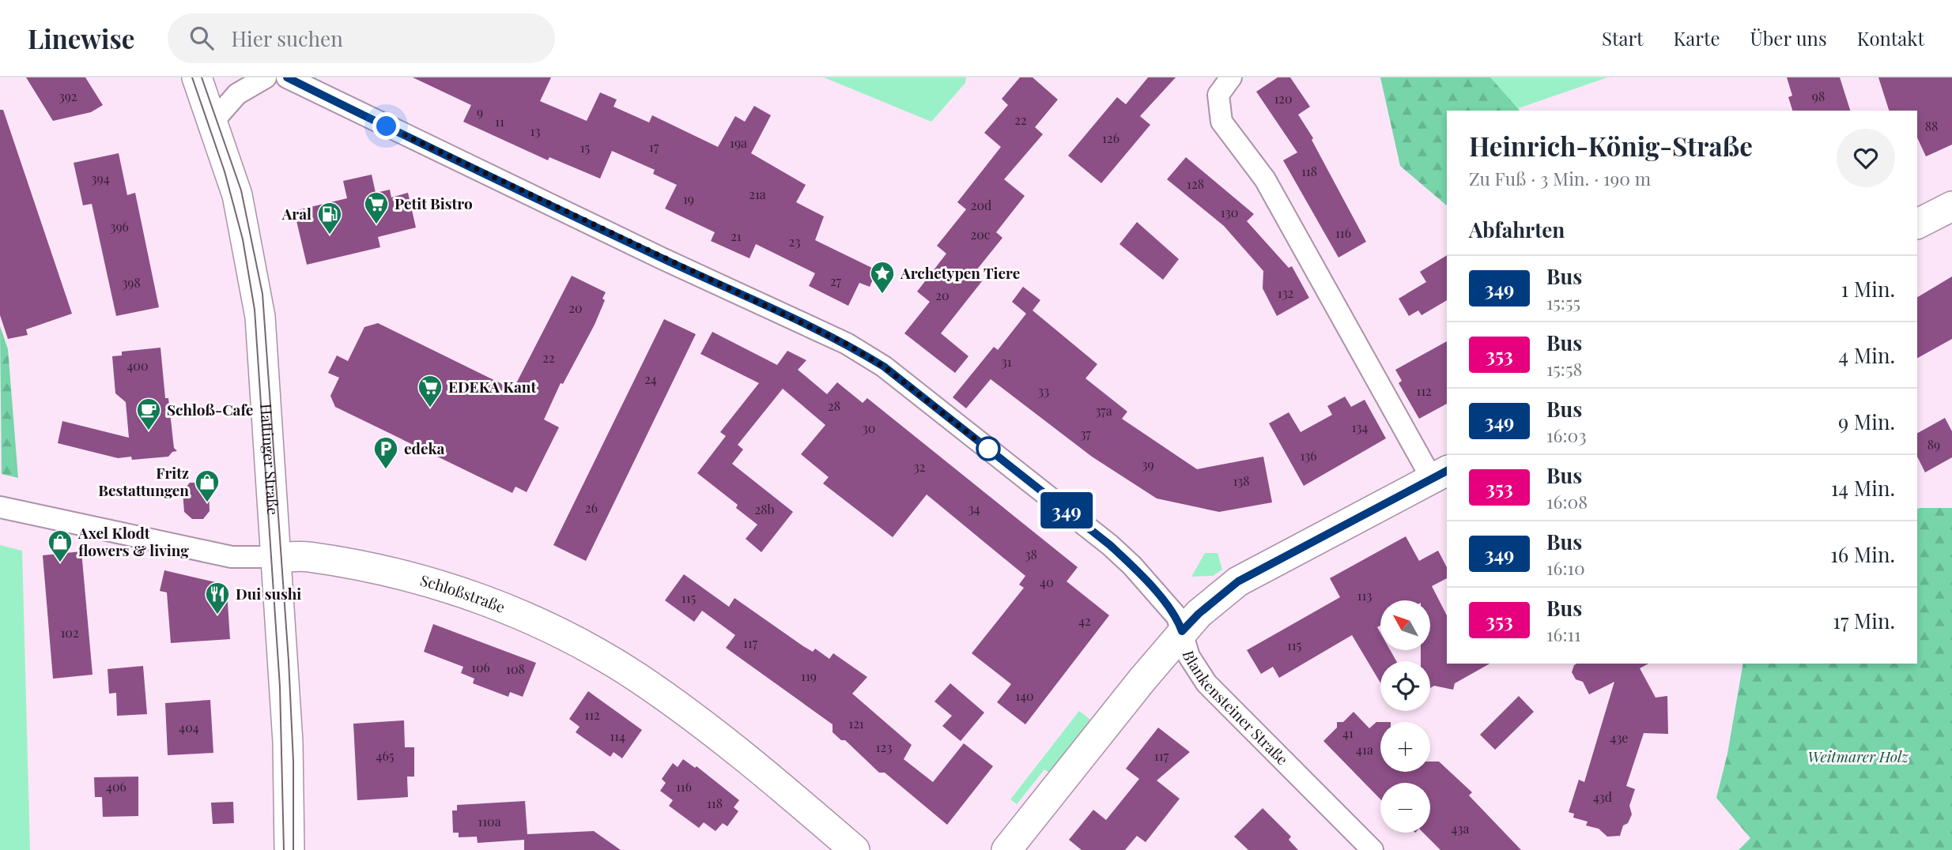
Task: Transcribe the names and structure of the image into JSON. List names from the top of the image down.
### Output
{
  "streets": {
    "main road": ["Hattinger Straße", "Schloßstraße"],
    "street": ["Blankensteiner Straße"]
  },
  "crossings": [
    ["Hattinger Straße", "Schloßstraße"]
  ],
  "parks": ["Weitmarer Holz"],
  "places": {
    "supermarket": ["Petit Bistro", "EDEKA Kant"],
    "fuel station": ["Aral"],
    "place": ["Archetypen Tiere"],
    "cafe": ["Schloß-Cafe"],
    "parking": ["edeka"],
    "shop": ["Fritz Bestattungen", "Axel Klodt flowers & living"],
    "restaurant": ["Dui sushi"]
  },
  "lines": ["bus line 349"],
  "house_numbers": [
    "392",
    "98",
    "120",
    "9",
    "22",
    "11",
    "88",
    "13",
    "126",
    "19a",
    "17",
    "15",
    "118",
    "394",
    "128",
    "21a",
    "19",
    "20d",
    "130",
    "396",
    "116",
    "20c",
    "21",
    "23",
    "27",
    "398",
    "132",
    "20",
    "20",
    "22",
    "31",
    "400",
    "24",
    "33",
    "112",
    "28",
    "37a",
    "134",
    "30",
    "37",
    "89",
    "136",
    "39",
    "32",
    "138",
    "26",
    "34",
    "28b",
    "38",
    "40",
    "113",
    "115",
    "42",
    "102",
    "117",
    "115",
    "106",
    "108",
    "119",
    "140",
    "112",
    "121",
    "404",
    "41",
    "114",
    "43e",
    "123",
    "41a",
    "465",
    "117",
    "406",
    "116",
    "43d",
    "118",
    "110a",
    "43a"
  ],
  "north": "top left",
  "page": {
    "header": "Linewise",
    "search": "Hier suchen",
    "nav": [
      "Start",
      "Karte",
      "Über uns",
      "Kontakt"
    ],
    "on_map": "349",
    "heading": [
      ["Heinrich-König-Straße", "Zu Fuß · 3 Min. · 190 m"],
      "Abfahrten"
    ],
    "list": [
      {
        "mark": "349",
        "name": "Bus",
        "note": "15:55",
        "value": "1 Min."
      },
      {
        "mark": "353",
        "name": "Bus",
        "note": "15:58",
        "value": "4 Min."
      },
      {
        "mark": "349",
        "name": "Bus",
        "note": "16:03",
        "value": "9 Min."
      },
      {
        "mark": "353",
        "name": "Bus",
        "note": "16:08",
        "value": "14 Min."
      },
      {
        "mark": "349",
        "name": "Bus",
        "note": "16:10",
        "value": "16 Min."
      },
      {
        "mark": "353",
        "name": "Bus",
        "note": "16:11",
        "value": "17 Min."
      }
    ],
    "map_buttons": ["+", "−"]
  }
}
